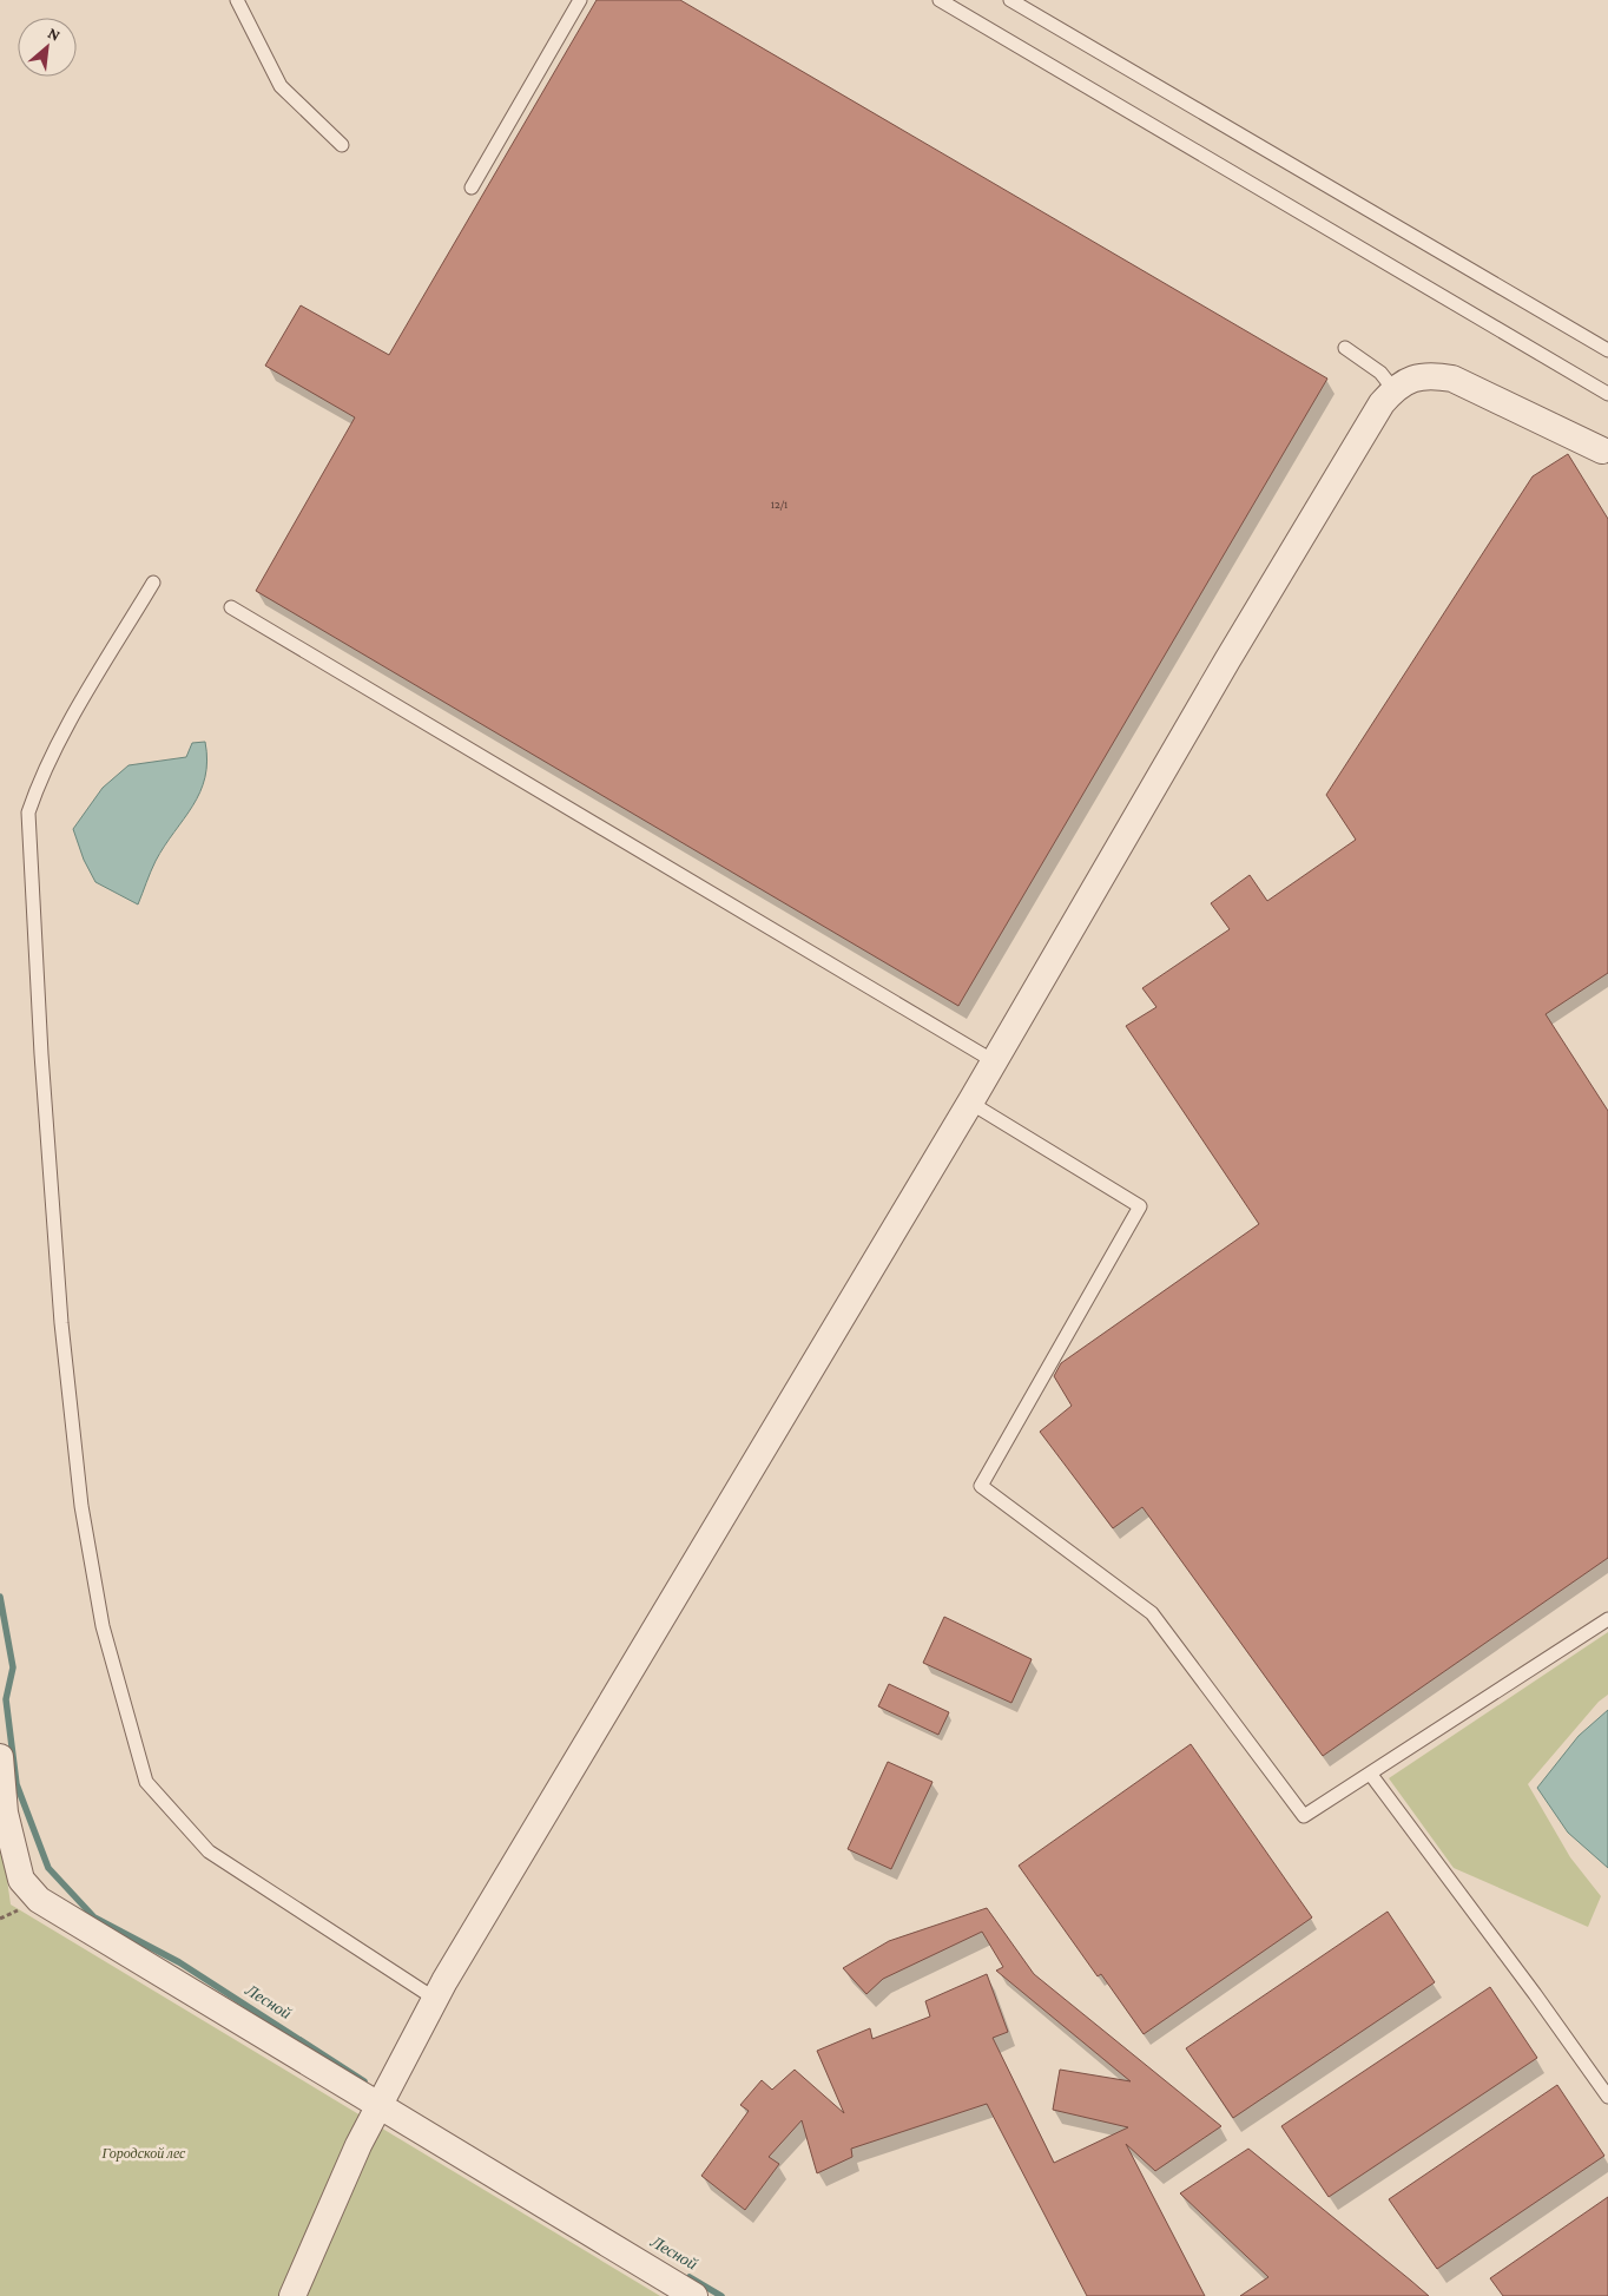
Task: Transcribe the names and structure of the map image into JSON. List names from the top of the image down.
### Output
{
  "water": ["Лесной"],
  "parks": ["Городской лес"],
  "house_numbers": ["12/1"],
  "north": "top right"
}
